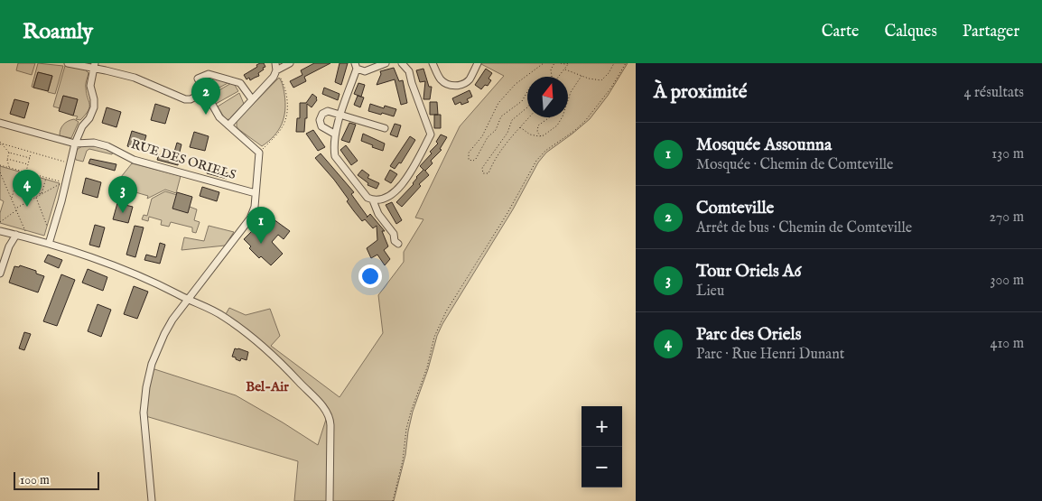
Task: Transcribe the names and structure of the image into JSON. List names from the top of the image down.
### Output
{
  "streets": {
    "street": ["RUE DES ORIELS"]
  },
  "districts": ["Bel-Air"],
  "scale_bar": "100 m",
  "north": "top",
  "page": {
    "header": "Roamly",
    "nav": ["Carte", "Calques", "Partager"],
    "heading": ["À proximité", "4 résultats"],
    "pins": [
      "2",
      "4",
      "3",
      "1"
    ],
    "list": [
      {
        "mark": "1",
        "name": "Mosquée Assounna",
        "note": "Mosquée · Chemin de Comteville",
        "value": "130 m"
      },
      {
        "mark": "2",
        "name": "Comteville",
        "note": "Arrêt de bus · Chemin de Comteville",
        "value": "270 m"
      },
      {
        "mark": "3",
        "name": "Tour Oriels A6",
        "note": "Lieu",
        "value": "300 m"
      },
      {
        "mark": "4",
        "name": "Parc des Oriels",
        "note": "Parc · Rue Henri Dunant",
        "value": "410 m"
      }
    ],
    "map_buttons": ["+", "−"],
    "scale": "100 m"
  }
}
